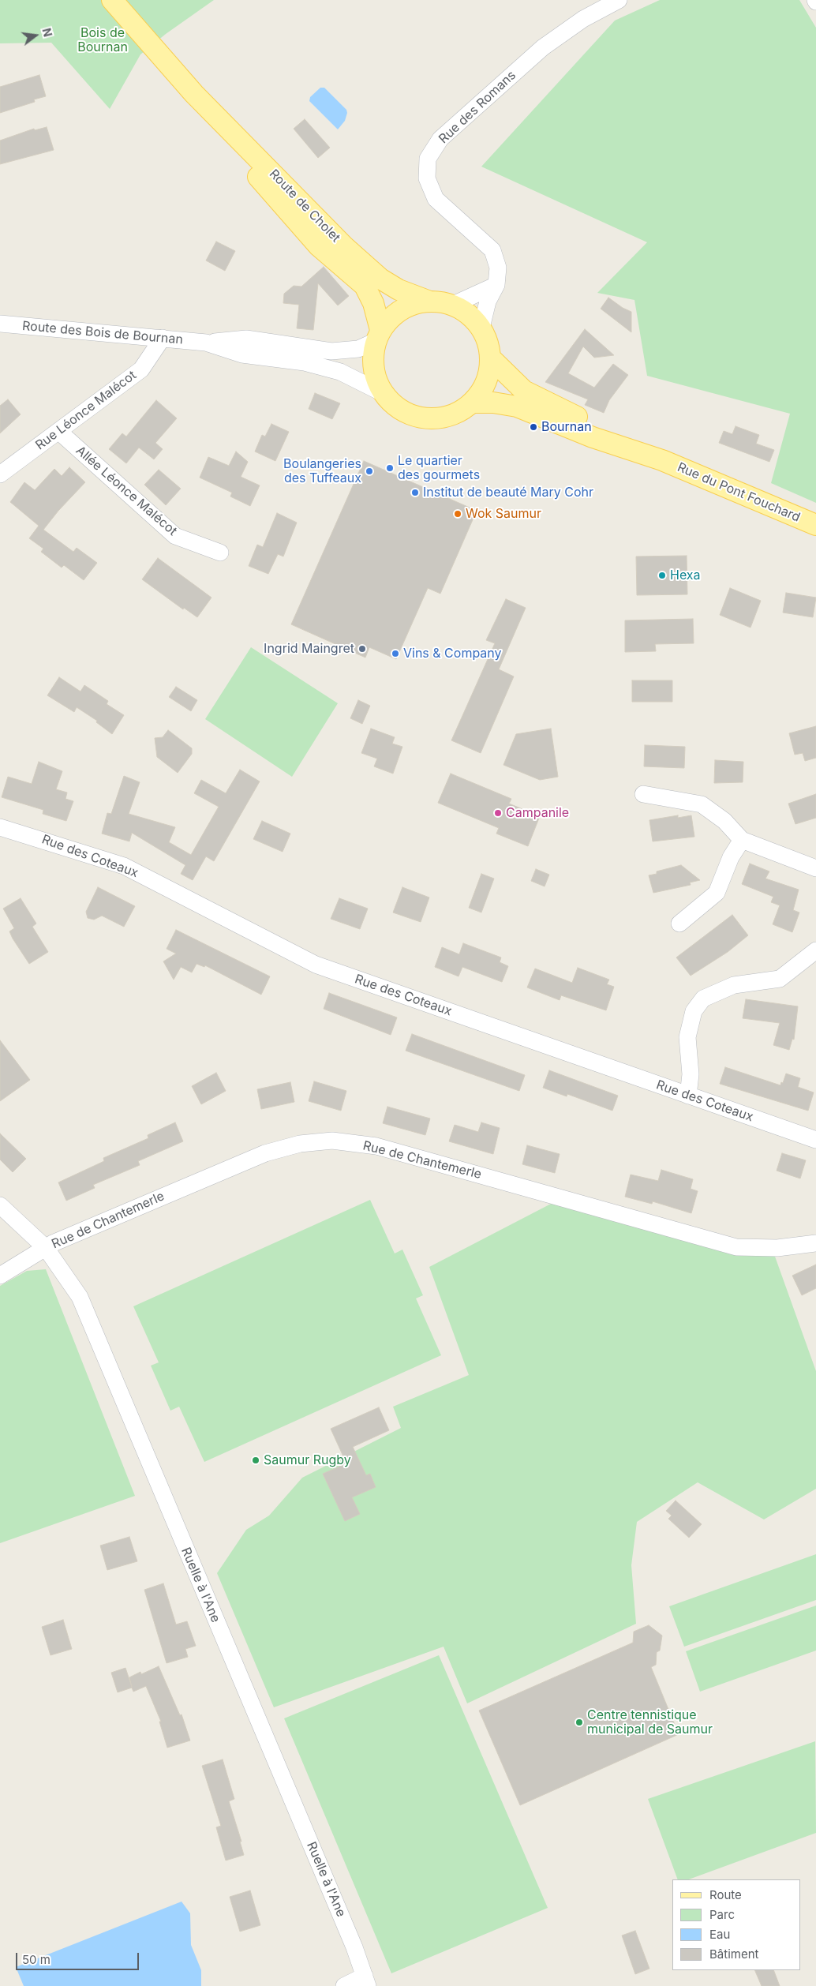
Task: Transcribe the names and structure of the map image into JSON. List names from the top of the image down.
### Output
{
  "streets": {
    "main road": ["Route de Cholet", "Rue du Pont Fouchard"],
    "street": [
      "Rue des Romans",
      "Route des Bois de Bournan",
      "Rue Léonce Malécot",
      "Allée Léonce Malécot",
      "Rue des Coteaux",
      "Rue de Chantemerle",
      "Ruelle à l'Ane"
    ]
  },
  "crossings": [
    ["Rue des Romans", "Route de Cholet"],
    ["Rue des Romans", "Route des Bois de Bournan"],
    ["Rue des Romans", "Rue du Pont Fouchard"],
    ["Route de Cholet", "Route des Bois de Bournan"],
    ["Route de Cholet", "Rue du Pont Fouchard"],
    ["Route des Bois de Bournan", "Rue Léonce Malécot"],
    ["Route des Bois de Bournan", "Rue du Pont Fouchard"],
    ["Rue Léonce Malécot", "Allée Léonce Malécot"],
    ["Rue de Chantemerle", "Ruelle à l'Ane"]
  ],
  "parks": ["Bois de Bournan"],
  "places": [
    "Bournan",
    "Le quartier des gourmets",
    "Boulangeries des Tuffeaux",
    "Institut de beauté Mary Cohr",
    "Wok Saumur",
    "Hexa",
    "Ingrid Maingret",
    "Vins & Company",
    "Campanile",
    "Saumur Rugby",
    "Centre tennistique municipal de Saumur"
  ],
  "legend": [
    "Route",
    "Parc",
    "Eau",
    "Bâtiment"
  ],
  "scale_bar": "50 m",
  "north": "right"
}
